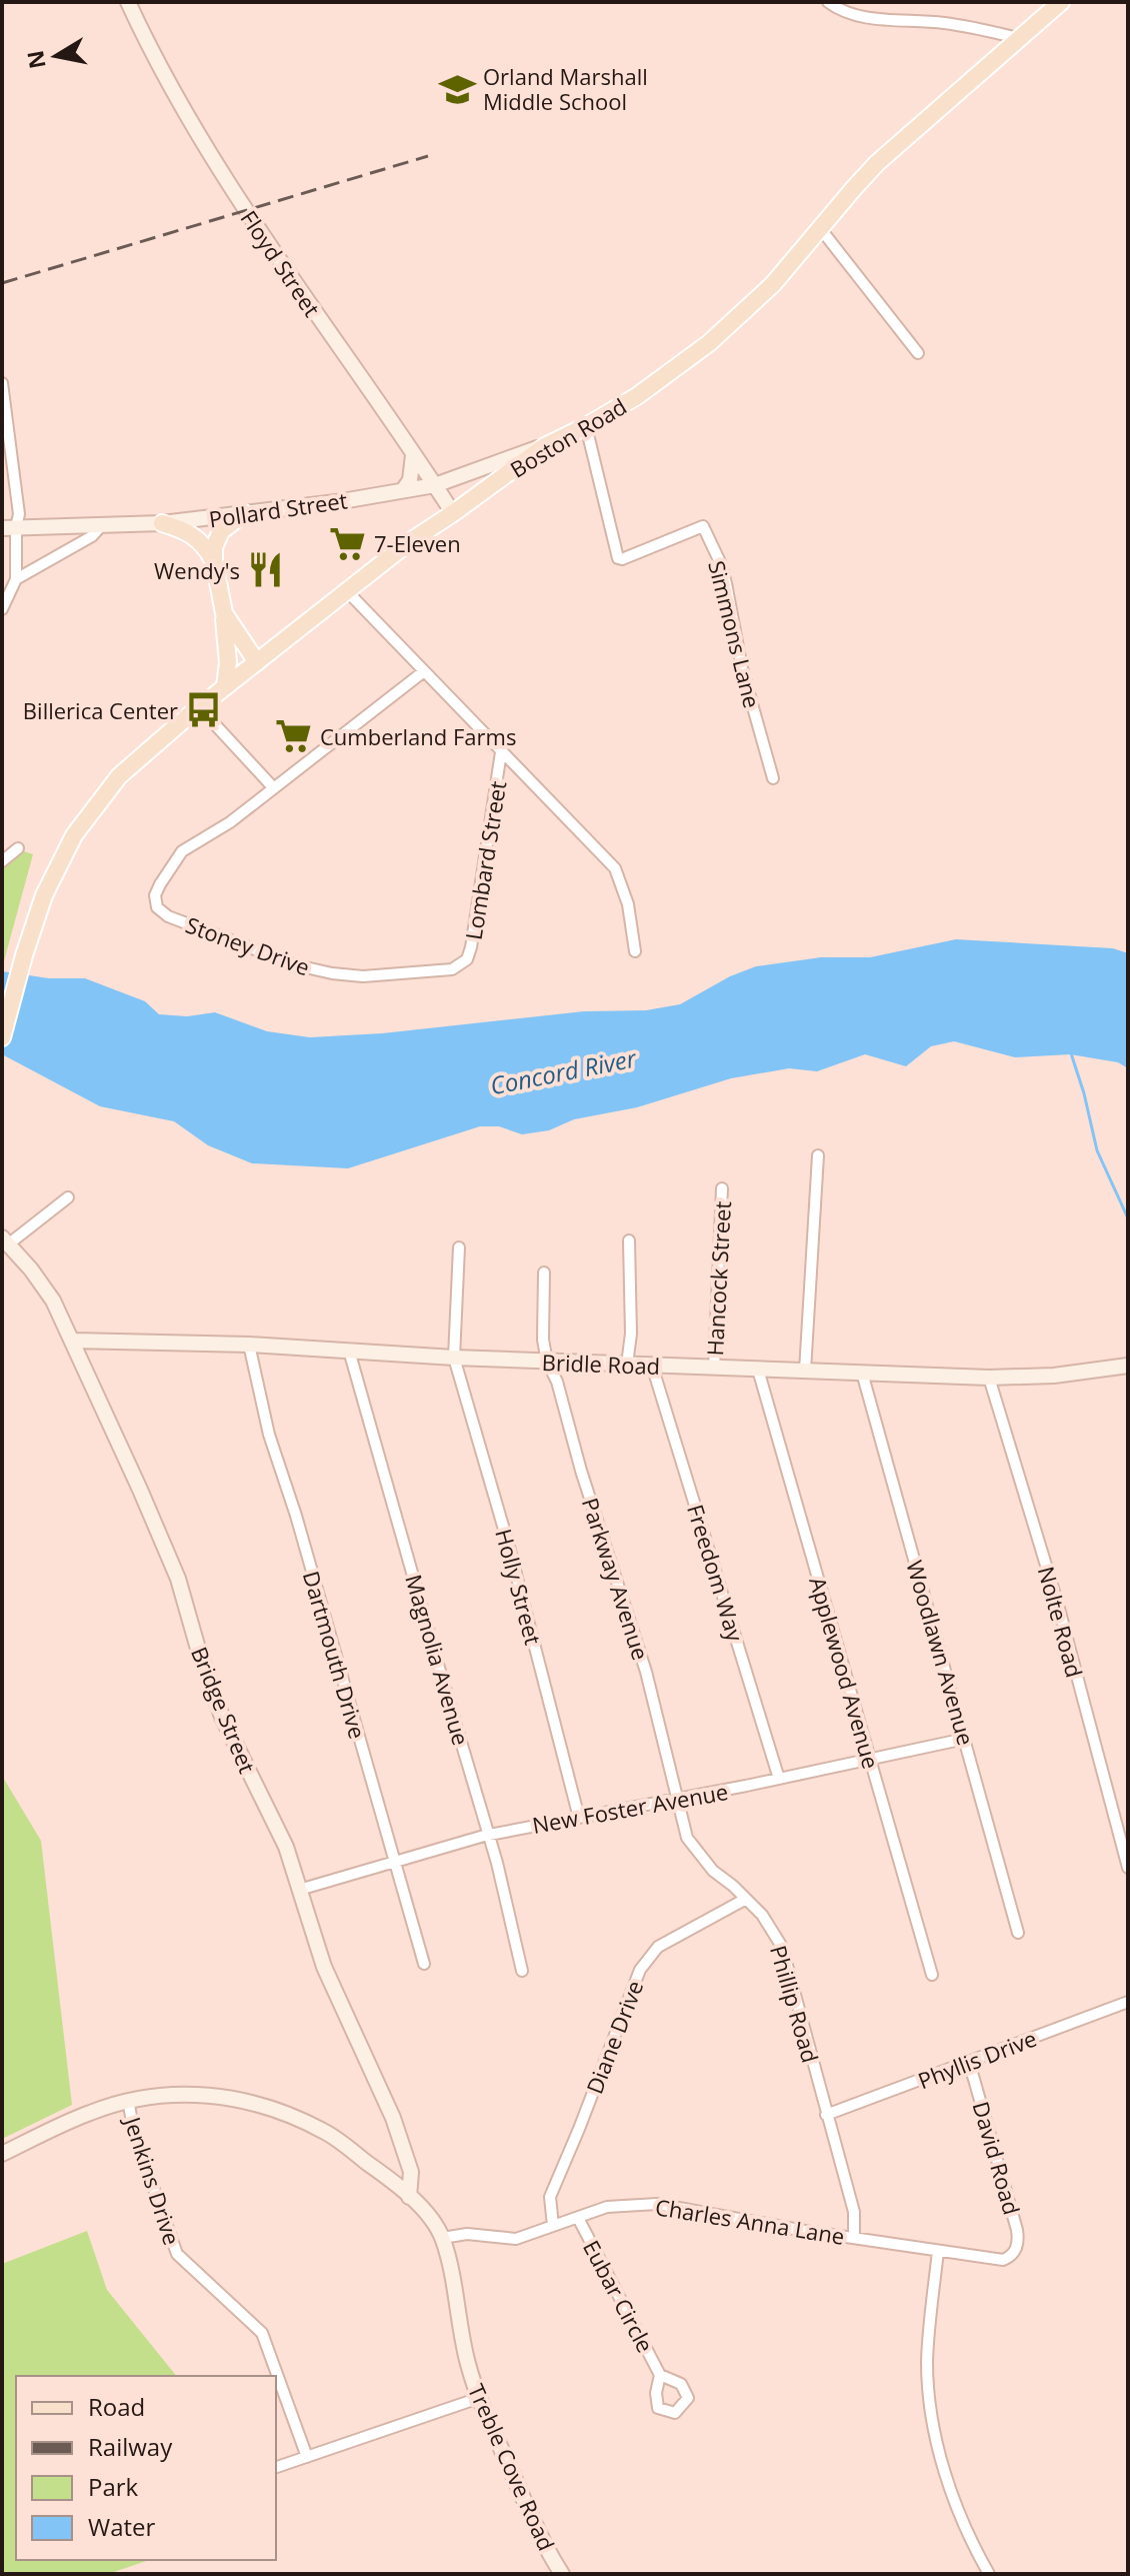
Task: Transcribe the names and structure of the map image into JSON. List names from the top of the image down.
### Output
{
  "streets": {
    "main road": [
      "Floyd Street",
      "Boston Road",
      "Pollard Street",
      "Bridle Road",
      "Bridge Street",
      "Treble Cove Road"
    ],
    "street": [
      "Simmons Lane",
      "Lombard Street",
      "Stoney Drive",
      "Hancock Street",
      "Freedom Way",
      "Parkway Avenue",
      "Holly Street",
      "Nolte Road",
      "Woodlawn Avenue",
      "Dartmouth Drive",
      "Magnolia Avenue",
      "Applewood Avenue",
      "New Foster Avenue",
      "Phillip Road",
      "Diane Drive",
      "Phyllis Drive",
      "David Road",
      "Jenkins Drive",
      "Charles Anna Lane",
      "Eubar Circle"
    ]
  },
  "crossings": [
    ["Floyd Street", "Boston Road"],
    ["Floyd Street", "Pollard Street"],
    ["Boston Road", "Pollard Street"],
    ["Boston Road", "Simmons Lane"],
    ["Lombard Street", "Stoney Drive"],
    ["Hancock Street", "Bridle Road"],
    ["Bridle Road", "Freedom Way"],
    ["Bridle Road", "Parkway Avenue"],
    ["Bridle Road", "Holly Street"],
    ["Bridle Road", "Nolte Road"],
    ["Bridle Road", "Woodlawn Avenue"],
    ["Bridle Road", "Dartmouth Drive"],
    ["Bridle Road", "Magnolia Avenue"],
    ["Bridle Road", "Applewood Avenue"],
    ["Bridle Road", "Bridge Street"],
    ["Freedom Way", "New Foster Avenue"],
    ["Parkway Avenue", "New Foster Avenue"],
    ["Parkway Avenue", "Phillip Road"],
    ["Holly Street", "New Foster Avenue"],
    ["Woodlawn Avenue", "New Foster Avenue"],
    ["Dartmouth Drive", "New Foster Avenue"],
    ["Magnolia Avenue", "New Foster Avenue"],
    ["Applewood Avenue", "New Foster Avenue"],
    ["Bridge Street", "New Foster Avenue"],
    ["Bridge Street", "Treble Cove Road"],
    ["New Foster Avenue", "Phillip Road"],
    ["Phillip Road", "Diane Drive"],
    ["Phillip Road", "Phyllis Drive"],
    ["Phillip Road", "Charles Anna Lane"],
    ["Diane Drive", "Charles Anna Lane"],
    ["Phyllis Drive", "David Road"],
    ["David Road", "Charles Anna Lane"],
    ["Jenkins Drive", "Treble Cove Road"],
    ["Charles Anna Lane", "Eubar Circle"],
    ["Charles Anna Lane", "Treble Cove Road"]
  ],
  "water": ["Concord River"],
  "places": {
    "school or university": ["Orland Marshall Middle School"],
    "supermarket": ["7-Eleven", "Cumberland Farms"],
    "restaurant": ["Wendy's"],
    "bus stop": ["Billerica Center"]
  },
  "legend": [
    "Road",
    "Railway",
    "Park",
    "Water"
  ],
  "north": "left"
}
